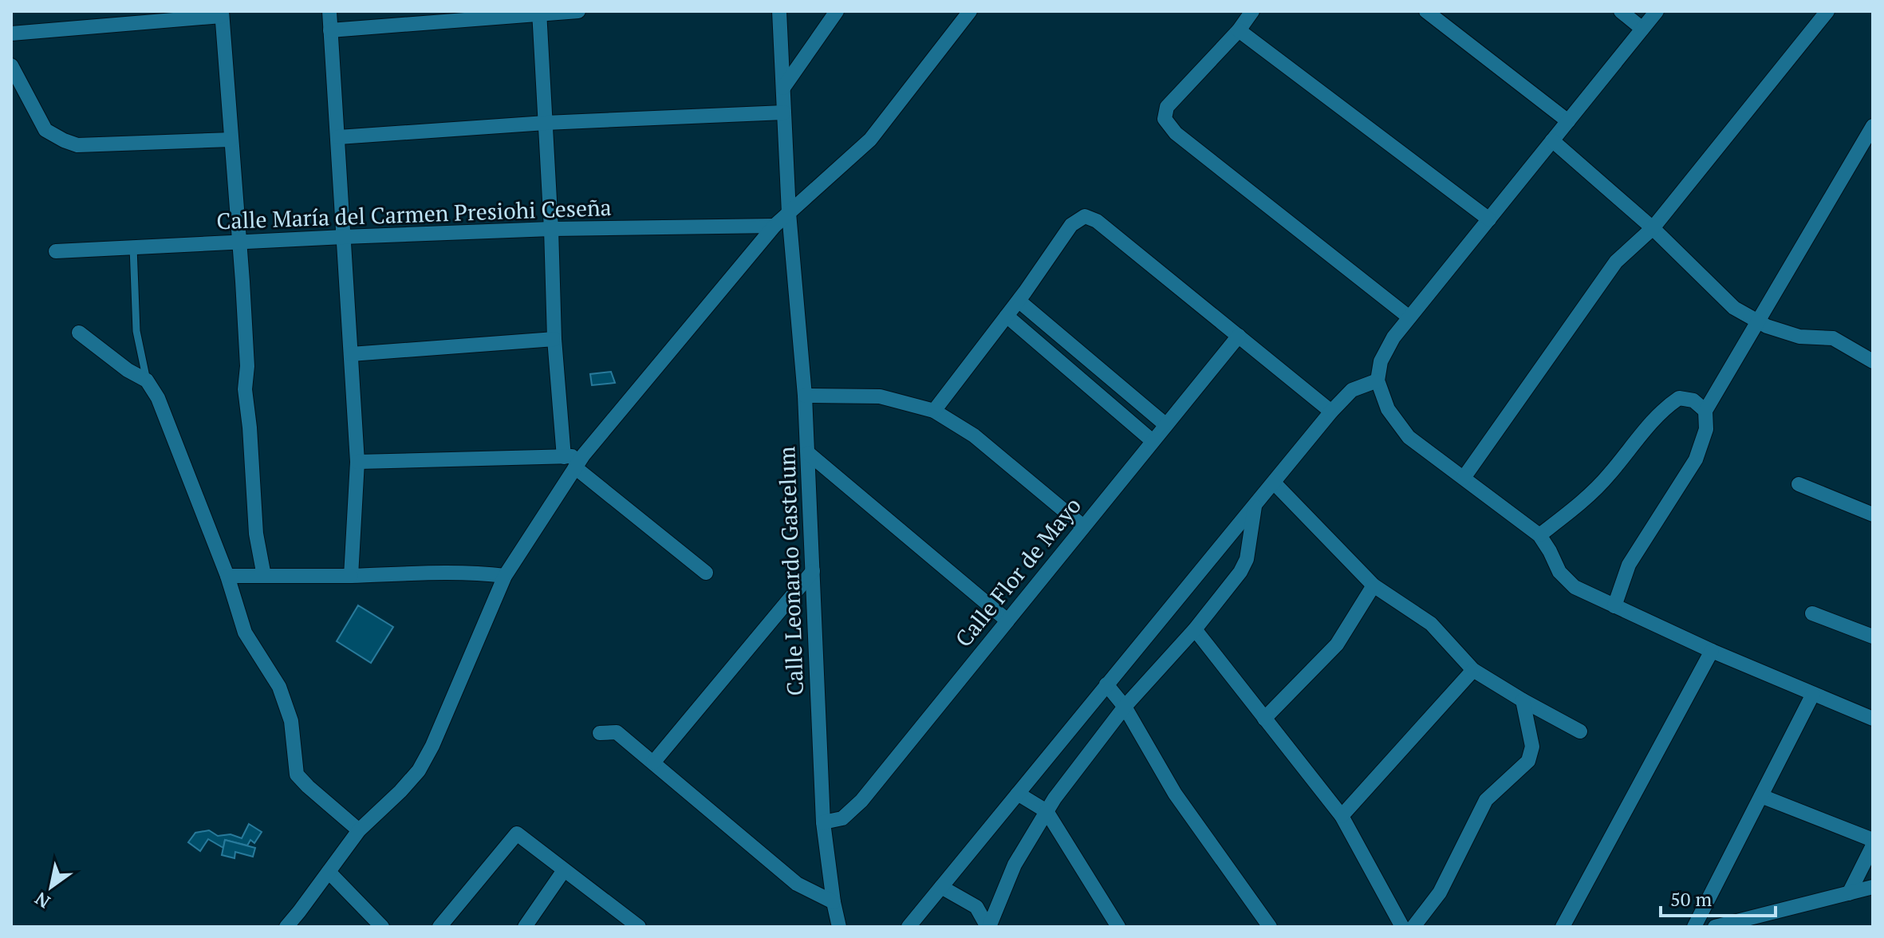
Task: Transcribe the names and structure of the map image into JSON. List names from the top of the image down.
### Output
{
  "streets": {
    "street": ["Calle María del Carmen Presiohi Ceseña", "Calle Leonardo Gastelum", "Calle Flor de Mayo"]
  },
  "crossings": [
    ["Calle Leonardo Gastelum", "Calle Flor de Mayo"]
  ],
  "scale_bar": "50 m",
  "north": "bottom left"
}
